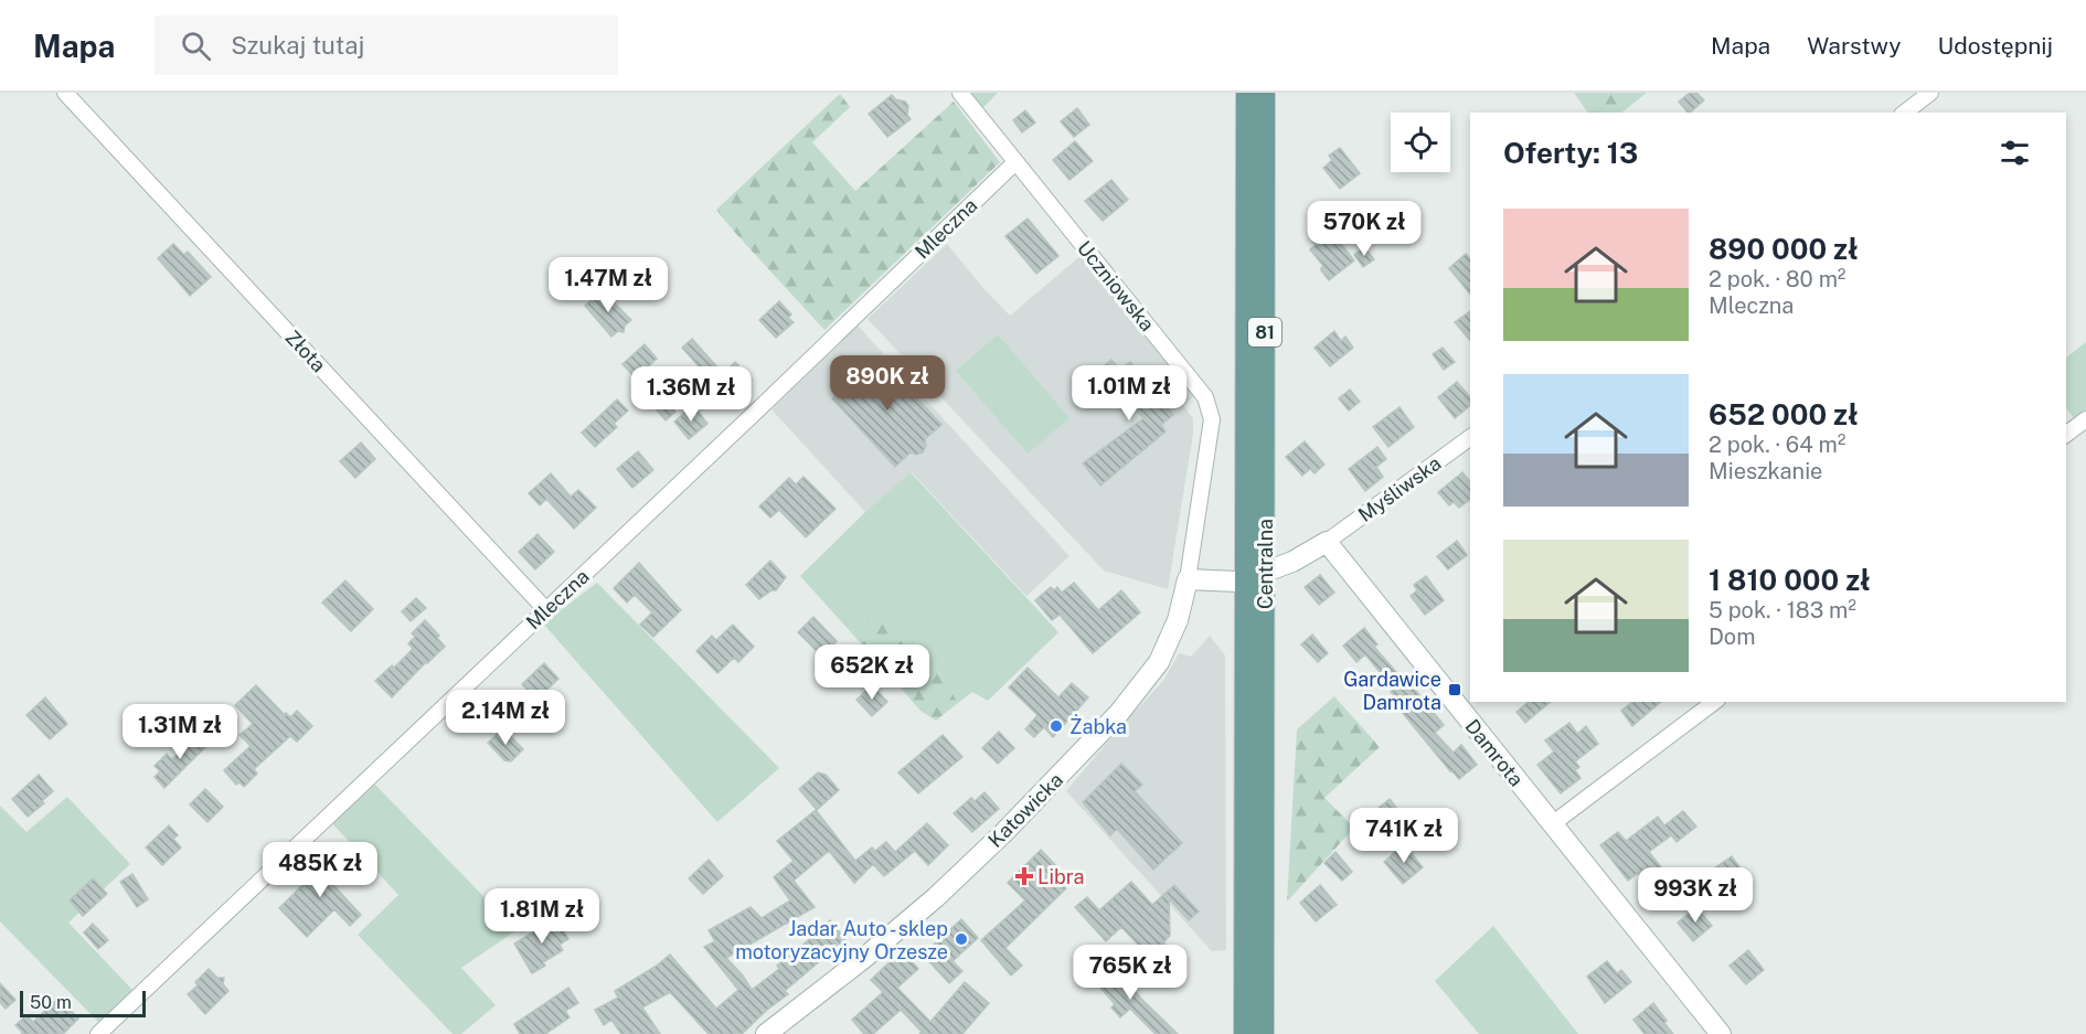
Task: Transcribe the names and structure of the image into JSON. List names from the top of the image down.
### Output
{
  "streets": {
    "main road": ["81", "Centralna"],
    "street": [
      "Mleczna",
      "Uczniowska",
      "Złota",
      "Myśliwska",
      "Damrota",
      "Katowicka"
    ]
  },
  "crossings": [
    ["Mleczna", "Uczniowska"],
    ["Mleczna", "Złota"],
    ["Uczniowska", "Katowicka"],
    ["Myśliwska", "Damrota"]
  ],
  "places": {
    "transit": ["Gardawice Damrota"],
    "other": ["Żabka", "Jadar Auto - sklep motoryzacyjny Orzesze"],
    "health": ["Libra"]
  },
  "scale_bar": "50 m",
  "page": {
    "header": "Mapa",
    "search": "Szukaj tutaj",
    "nav": ["Mapa", "Warstwy", "Udostępnij"],
    "heading": "Oferty: 13",
    "list": [
      {
        "name": "890 000 zł",
        "note": "2 pok. · 80 m² · Mleczna"
      },
      {
        "name": "652 000 zł",
        "note": "2 pok. · 64 m² · Mieszkanie"
      },
      {
        "name": "1 810 000 zł",
        "note": "5 pok. · 183 m² · Dom"
      }
    ],
    "price": [
      "570K zł",
      "1.47M zł",
      "890K zł",
      "1.01M zł",
      "1.36M zł",
      "652K zł",
      "2.14M zł",
      "1.31M zł",
      "741K zł",
      "485K zł",
      "993K zł",
      "1.81M zł",
      "765K zł"
    ],
    "scale": "50 m"
  }
}
